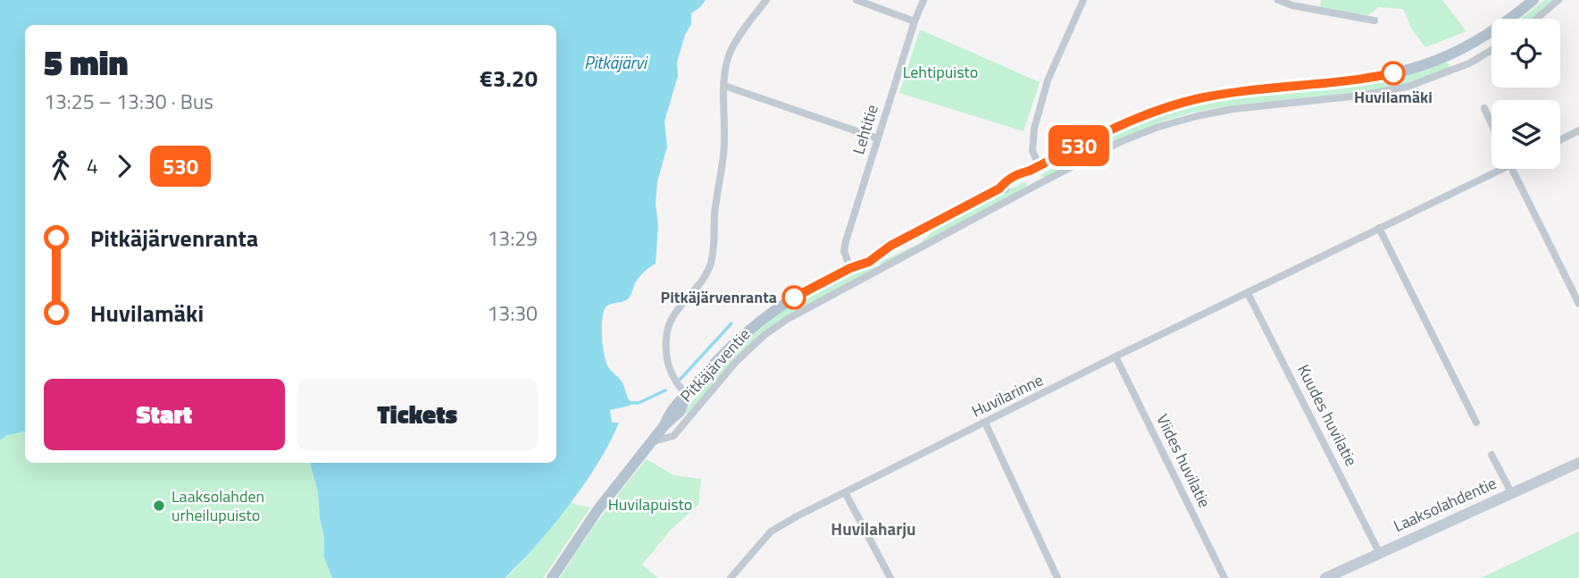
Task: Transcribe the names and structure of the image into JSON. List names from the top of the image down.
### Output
{
  "streets": {
    "main road": ["Pitkäjärventie"],
    "street": [
      "Lehtitie",
      "Huvilarinne",
      "Kuudes huvilatie",
      "Viides huvilatie",
      "Laaksolahdentie"
    ]
  },
  "crossings": [
    ["Lehtitie", "Pitkäjärventie"],
    ["Huvilarinne", "Kuudes huvilatie"],
    ["Huvilarinne", "Viides huvilatie"],
    ["Kuudes huvilatie", "Laaksolahdentie"]
  ],
  "districts": ["Huvilaharju"],
  "water": ["Pitkäjärvi"],
  "parks": ["Lehtipuisto", "Huvilapuisto"],
  "places": ["Huvilamäki", "Pitkäjärvenranta", "Laaksolahden urheilupuisto"],
  "lines": ["bus line 530"],
  "page": {
    "on_map": "530",
    "heading": ["5 min", "13:25 – 13:30 · Bus", "€3.20"],
    "legs": ["4", "530"],
    "list": [
      {
        "name": "Pitkäjärvenranta",
        "value": "13:29"
      },
      {
        "name": "Huvilamäki",
        "value": "13:30"
      }
    ],
    "buttons": ["Start", "Tickets"]
  }
}
